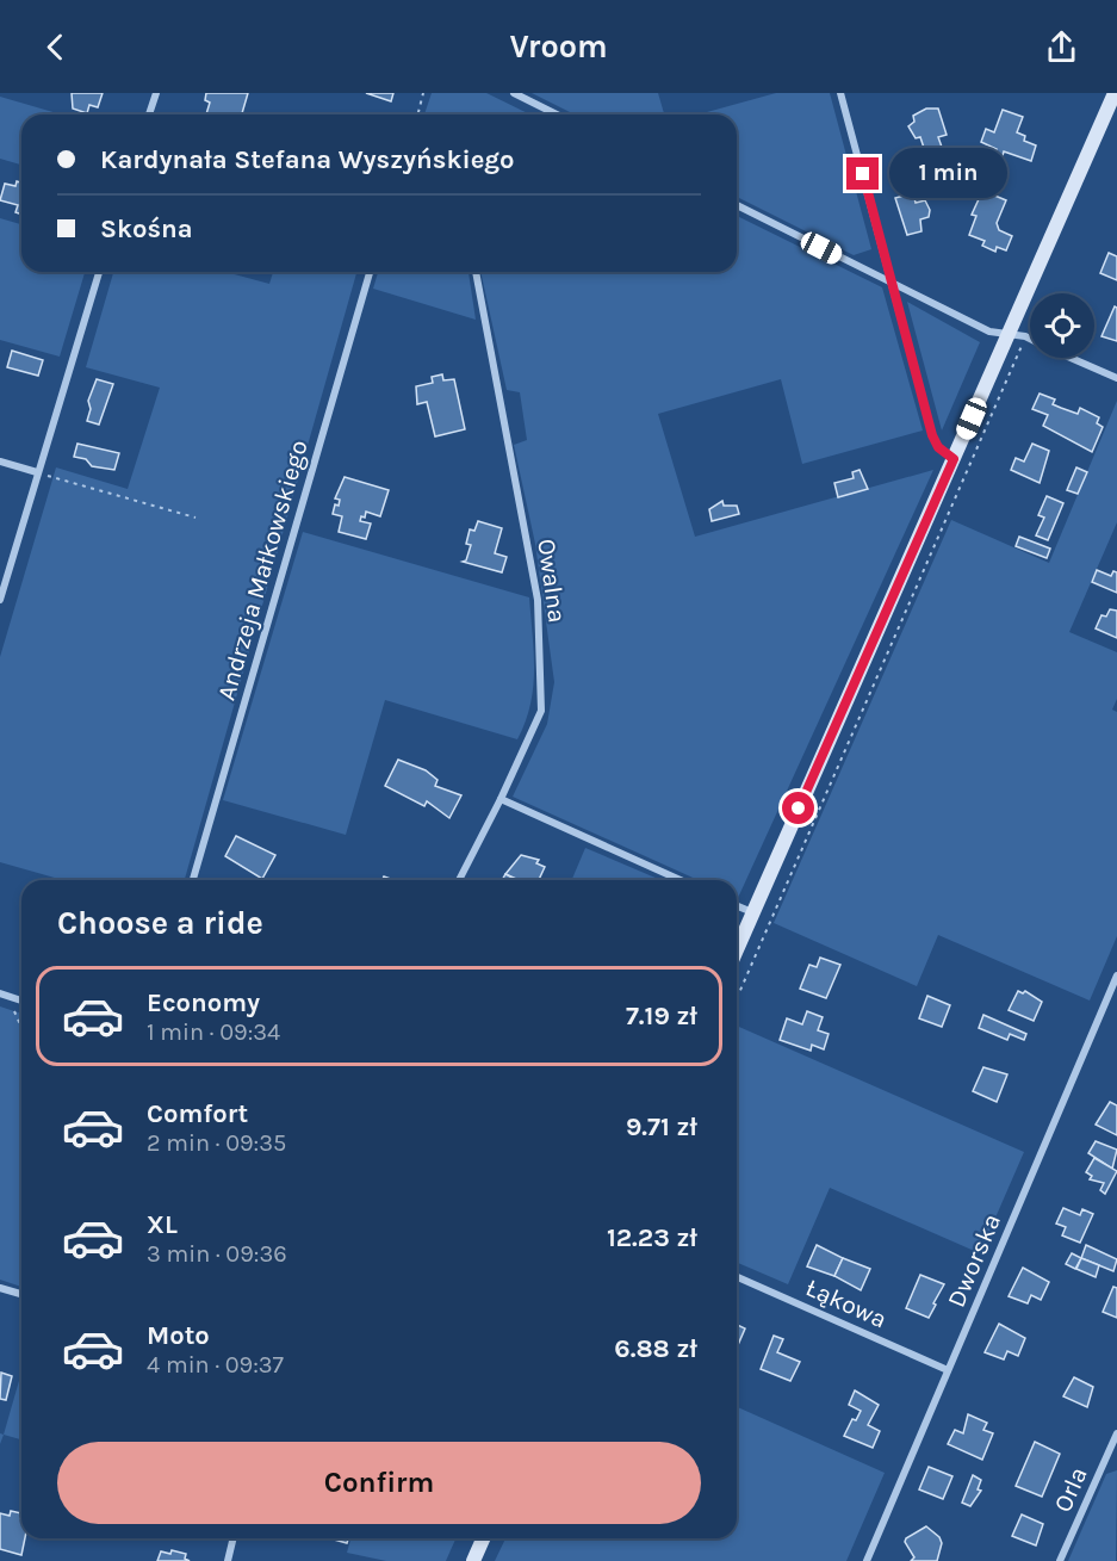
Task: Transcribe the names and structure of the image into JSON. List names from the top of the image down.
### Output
{
  "streets": {
    "street": [
      "Andrzeja Małkowskiego",
      "Owalna",
      "Dworska",
      "Łąkowa",
      "Orla"
    ]
  },
  "crossings": [
    ["Dworska", "Łąkowa"]
  ],
  "page": {
    "header": "Vroom",
    "banner": ["Kardynała Stefana Wyszyńskiego", "Skośna"],
    "bubble": "1 min",
    "heading": "Choose a ride",
    "list": [
      {
        "name": "Economy",
        "note": "1 min · 09:34",
        "value": "7.19 zł"
      },
      {
        "name": "Comfort",
        "note": "2 min · 09:35",
        "value": "9.71 zł"
      },
      {
        "name": "XL",
        "note": "3 min · 09:36",
        "value": "12.23 zł"
      },
      {
        "name": "Moto",
        "note": "4 min · 09:37",
        "value": "6.88 zł"
      }
    ],
    "buttons": "Confirm"
  }
}
